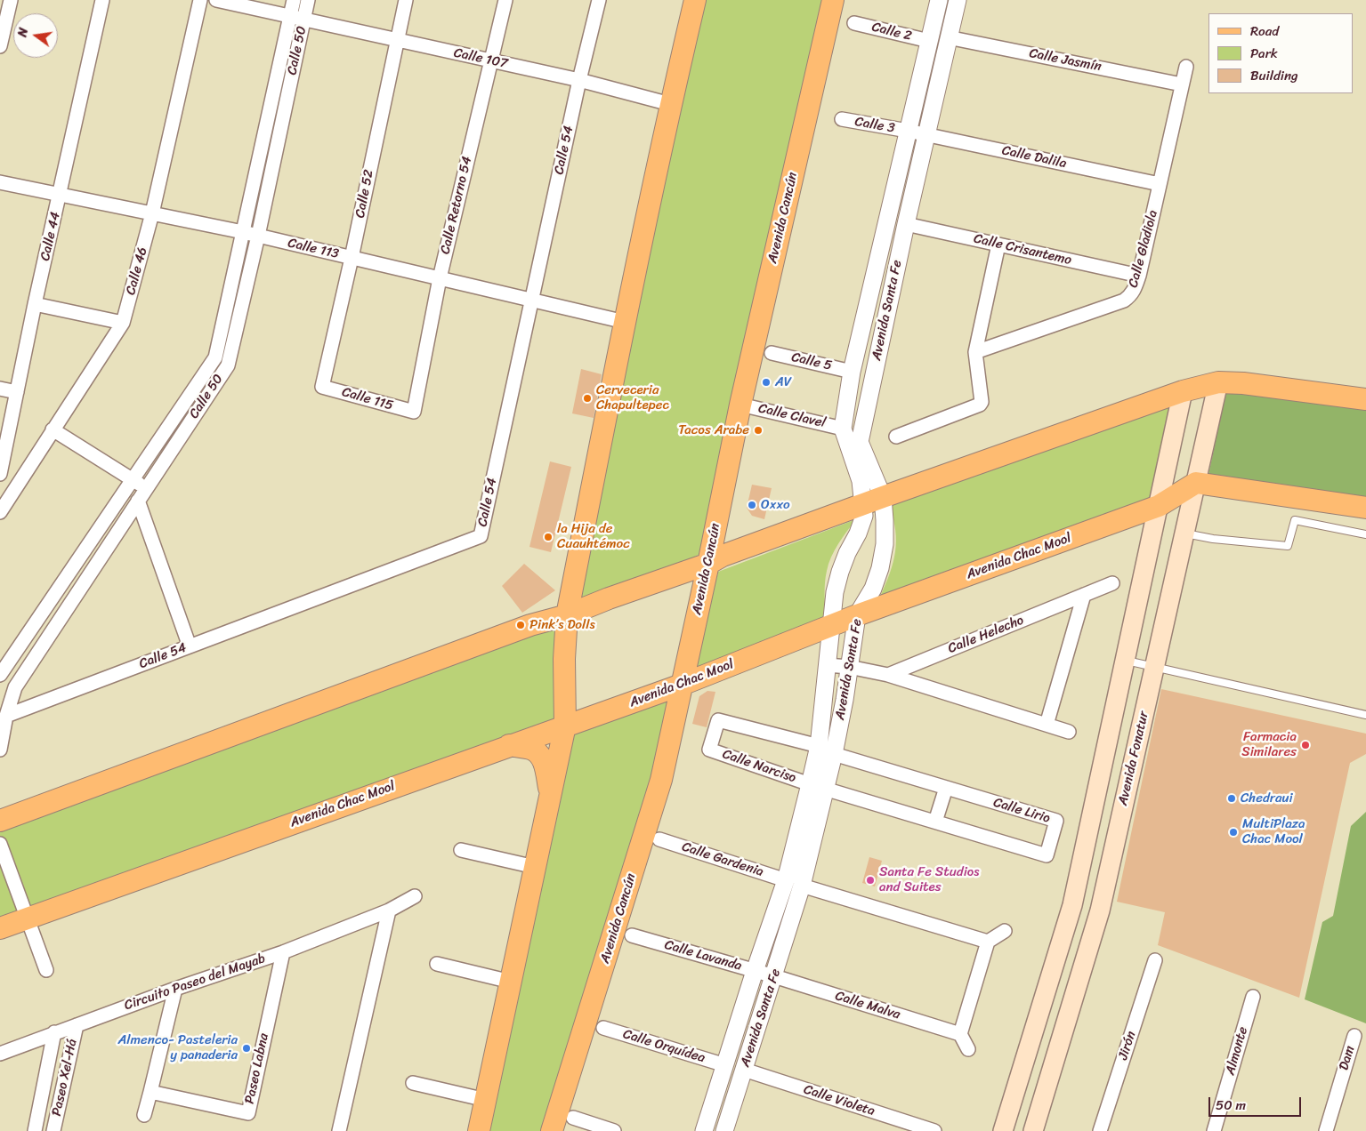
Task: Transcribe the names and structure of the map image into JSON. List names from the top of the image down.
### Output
{
  "streets": {
    "main road": ["Avenida Cancún", "Avenida Chac Mool", "Avenida Fonatur"],
    "street": [
      "Calle 2",
      "Calle 50",
      "Calle 107",
      "Calle Jasmín",
      "Calle 3",
      "Calle 54",
      "Calle Dalila",
      "Calle 52",
      "Calle Retorno 54",
      "Calle 44",
      "Calle 113",
      "Calle Gladiola",
      "Calle Crisantemo",
      "Calle 46",
      "Avenida Santa Fe",
      "Calle 5",
      "Calle 115",
      "Calle Clavel",
      "Calle Helecho",
      "Calle Narciso",
      "Calle Lirio",
      "Calle Gardenia",
      "Calle Lavanda",
      "Circuito Paseo del Mayab",
      "Calle Malva",
      "Jirón",
      "Calle Orquídea",
      "Almonte",
      "Dam",
      "Paseo Labna",
      "Paseo Xel-Há",
      "Calle Violeta"
    ]
  },
  "crossings": [
    ["Calle 2", "Avenida Santa Fe"],
    ["Calle 50", "Calle 107"],
    ["Calle 50", "Calle 54"],
    ["Calle 50", "Calle 113"],
    ["Calle 107", "Calle 54"],
    ["Calle 107", "Calle 52"],
    ["Calle 107", "Calle Retorno 54"],
    ["Calle Jasmín", "Calle Gladiola"],
    ["Calle Jasmín", "Avenida Santa Fe"],
    ["Calle 3", "Calle Dalila"],
    ["Calle 3", "Avenida Santa Fe"],
    ["Calle 54", "Calle 113"],
    ["Calle Dalila", "Calle Gladiola"],
    ["Calle Dalila", "Avenida Santa Fe"],
    ["Calle 52", "Calle 113"],
    ["Calle 52", "Calle 115"],
    ["Calle Retorno 54", "Calle 113"],
    ["Calle Retorno 54", "Calle 115"],
    ["Avenida Cancún", "Calle Clavel"],
    ["Avenida Cancún", "Avenida Chac Mool"],
    ["Calle 44", "Calle 113"],
    ["Calle 113", "Calle 46"],
    ["Calle Gladiola", "Calle Crisantemo"],
    ["Calle Crisantemo", "Avenida Santa Fe"],
    ["Avenida Santa Fe", "Calle 5"],
    ["Avenida Santa Fe", "Calle Clavel"],
    ["Avenida Santa Fe", "Avenida Chac Mool"],
    ["Avenida Santa Fe", "Calle Narciso"],
    ["Avenida Santa Fe", "Calle Lirio"],
    ["Avenida Santa Fe", "Calle Gardenia"],
    ["Avenida Santa Fe", "Calle Lavanda"],
    ["Avenida Santa Fe", "Calle Malva"],
    ["Avenida Santa Fe", "Calle Orquídea"],
    ["Avenida Santa Fe", "Calle Violeta"],
    ["Avenida Chac Mool", "Avenida Fonatur"],
    ["Calle Narciso", "Calle Lirio"],
    ["Calle Lavanda", "Calle Malva"],
    ["Circuito Paseo del Mayab", "Paseo Labna"],
    ["Circuito Paseo del Mayab", "Paseo Xel-Há"]
  ],
  "places": [
    "AV",
    "Cerveceria Chapultepec",
    "Tacos Arabe",
    "Oxxo",
    "la Hija de Cuauhtémoc",
    "Pink’s Dolls",
    "Farmacia Similares",
    "Chedraui",
    "MultiPlaza Chac Mool",
    "Santa Fe Studios and Suites",
    "Almenco- Pasteleria y panaderia"
  ],
  "legend": ["Road", "Park", "Building"],
  "scale_bar": "50 m",
  "north": "left"
}
